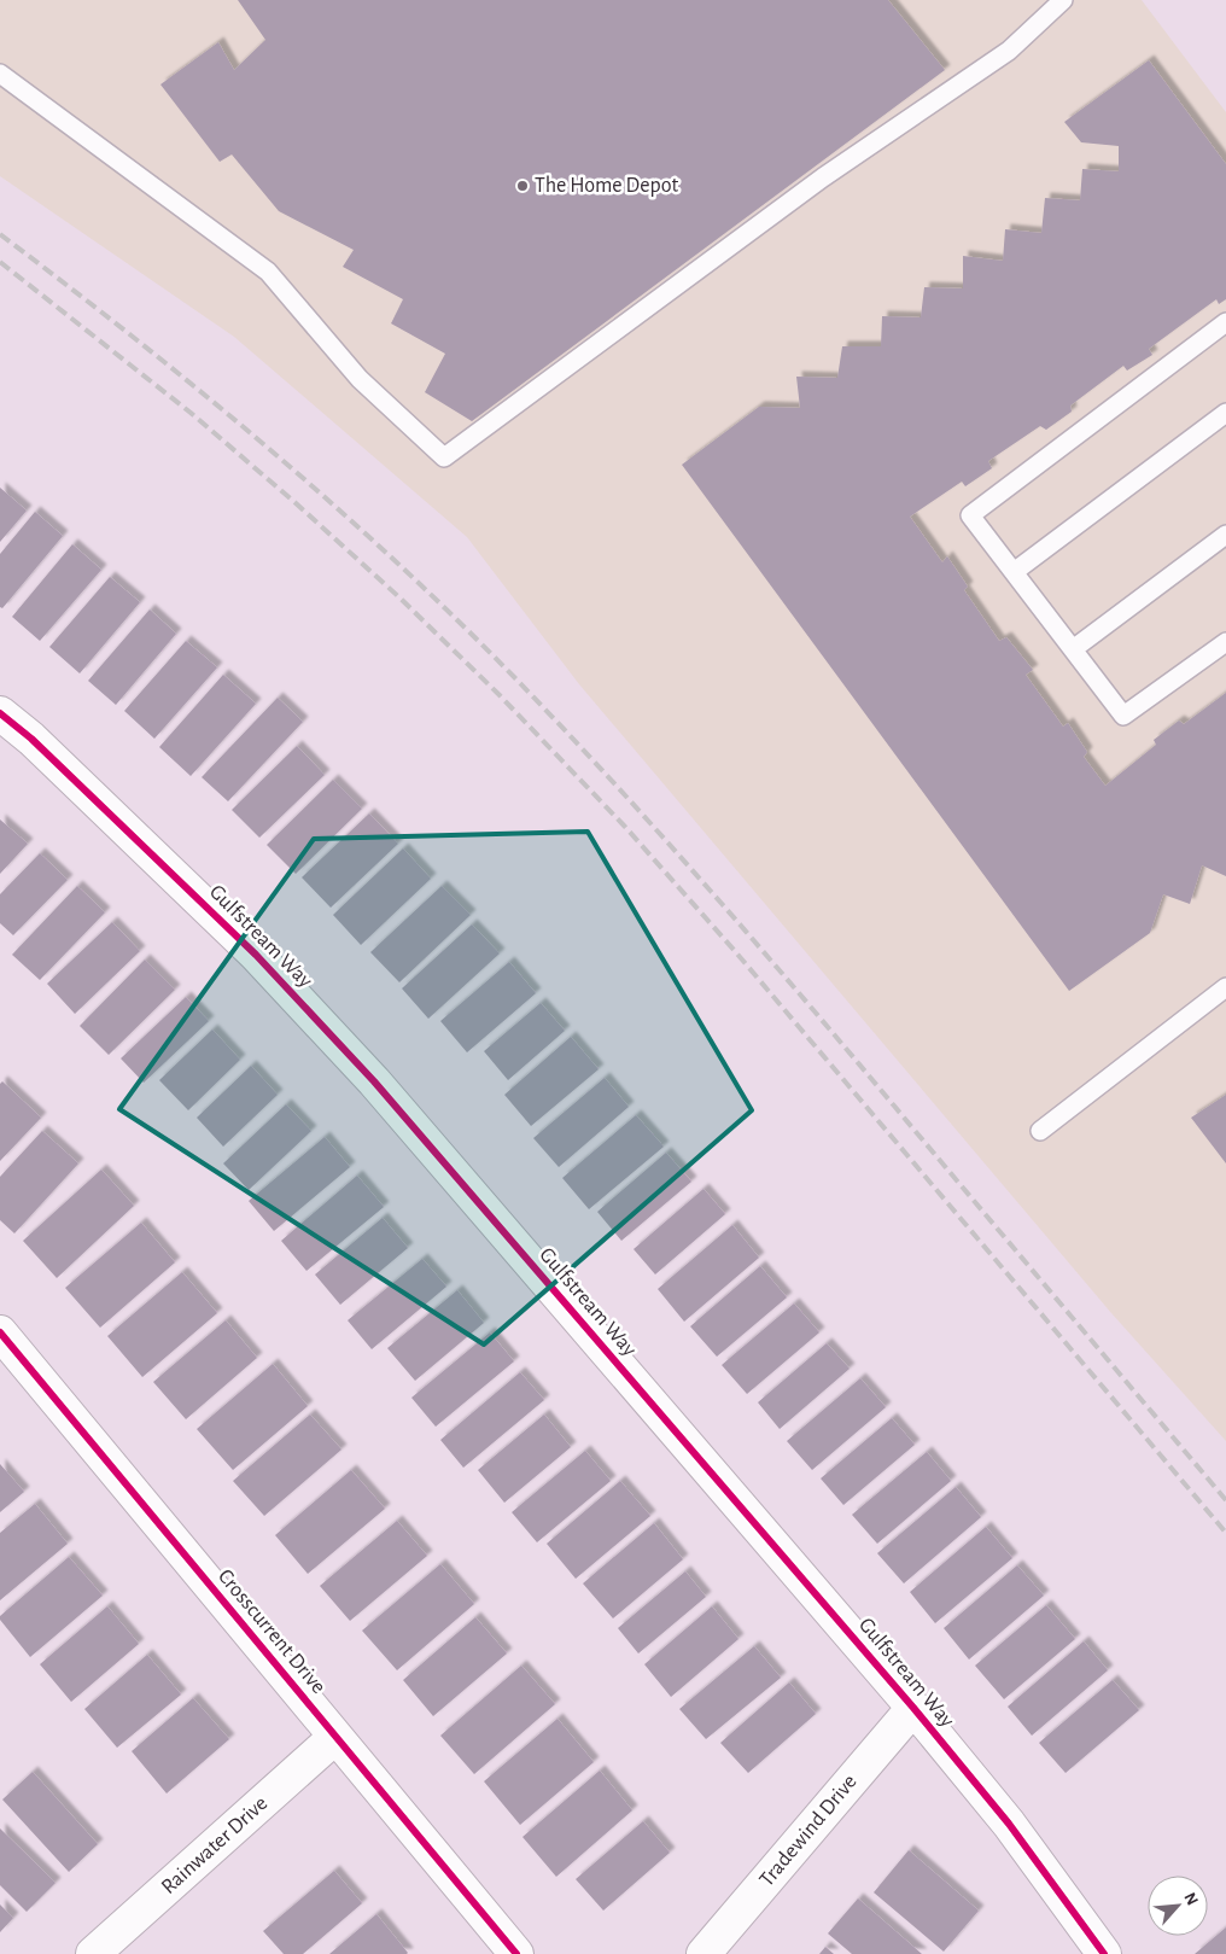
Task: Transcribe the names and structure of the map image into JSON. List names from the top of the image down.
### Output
{
  "streets": {
    "street": [
      "Gulfstream Way",
      "Crosscurrent Drive",
      "Tradewind Drive",
      "Rainwater Drive"
    ]
  },
  "crossings": [
    ["Gulfstream Way", "Tradewind Drive"],
    ["Crosscurrent Drive", "Rainwater Drive"]
  ],
  "places": ["The Home Depot"],
  "north": "top right"
}
